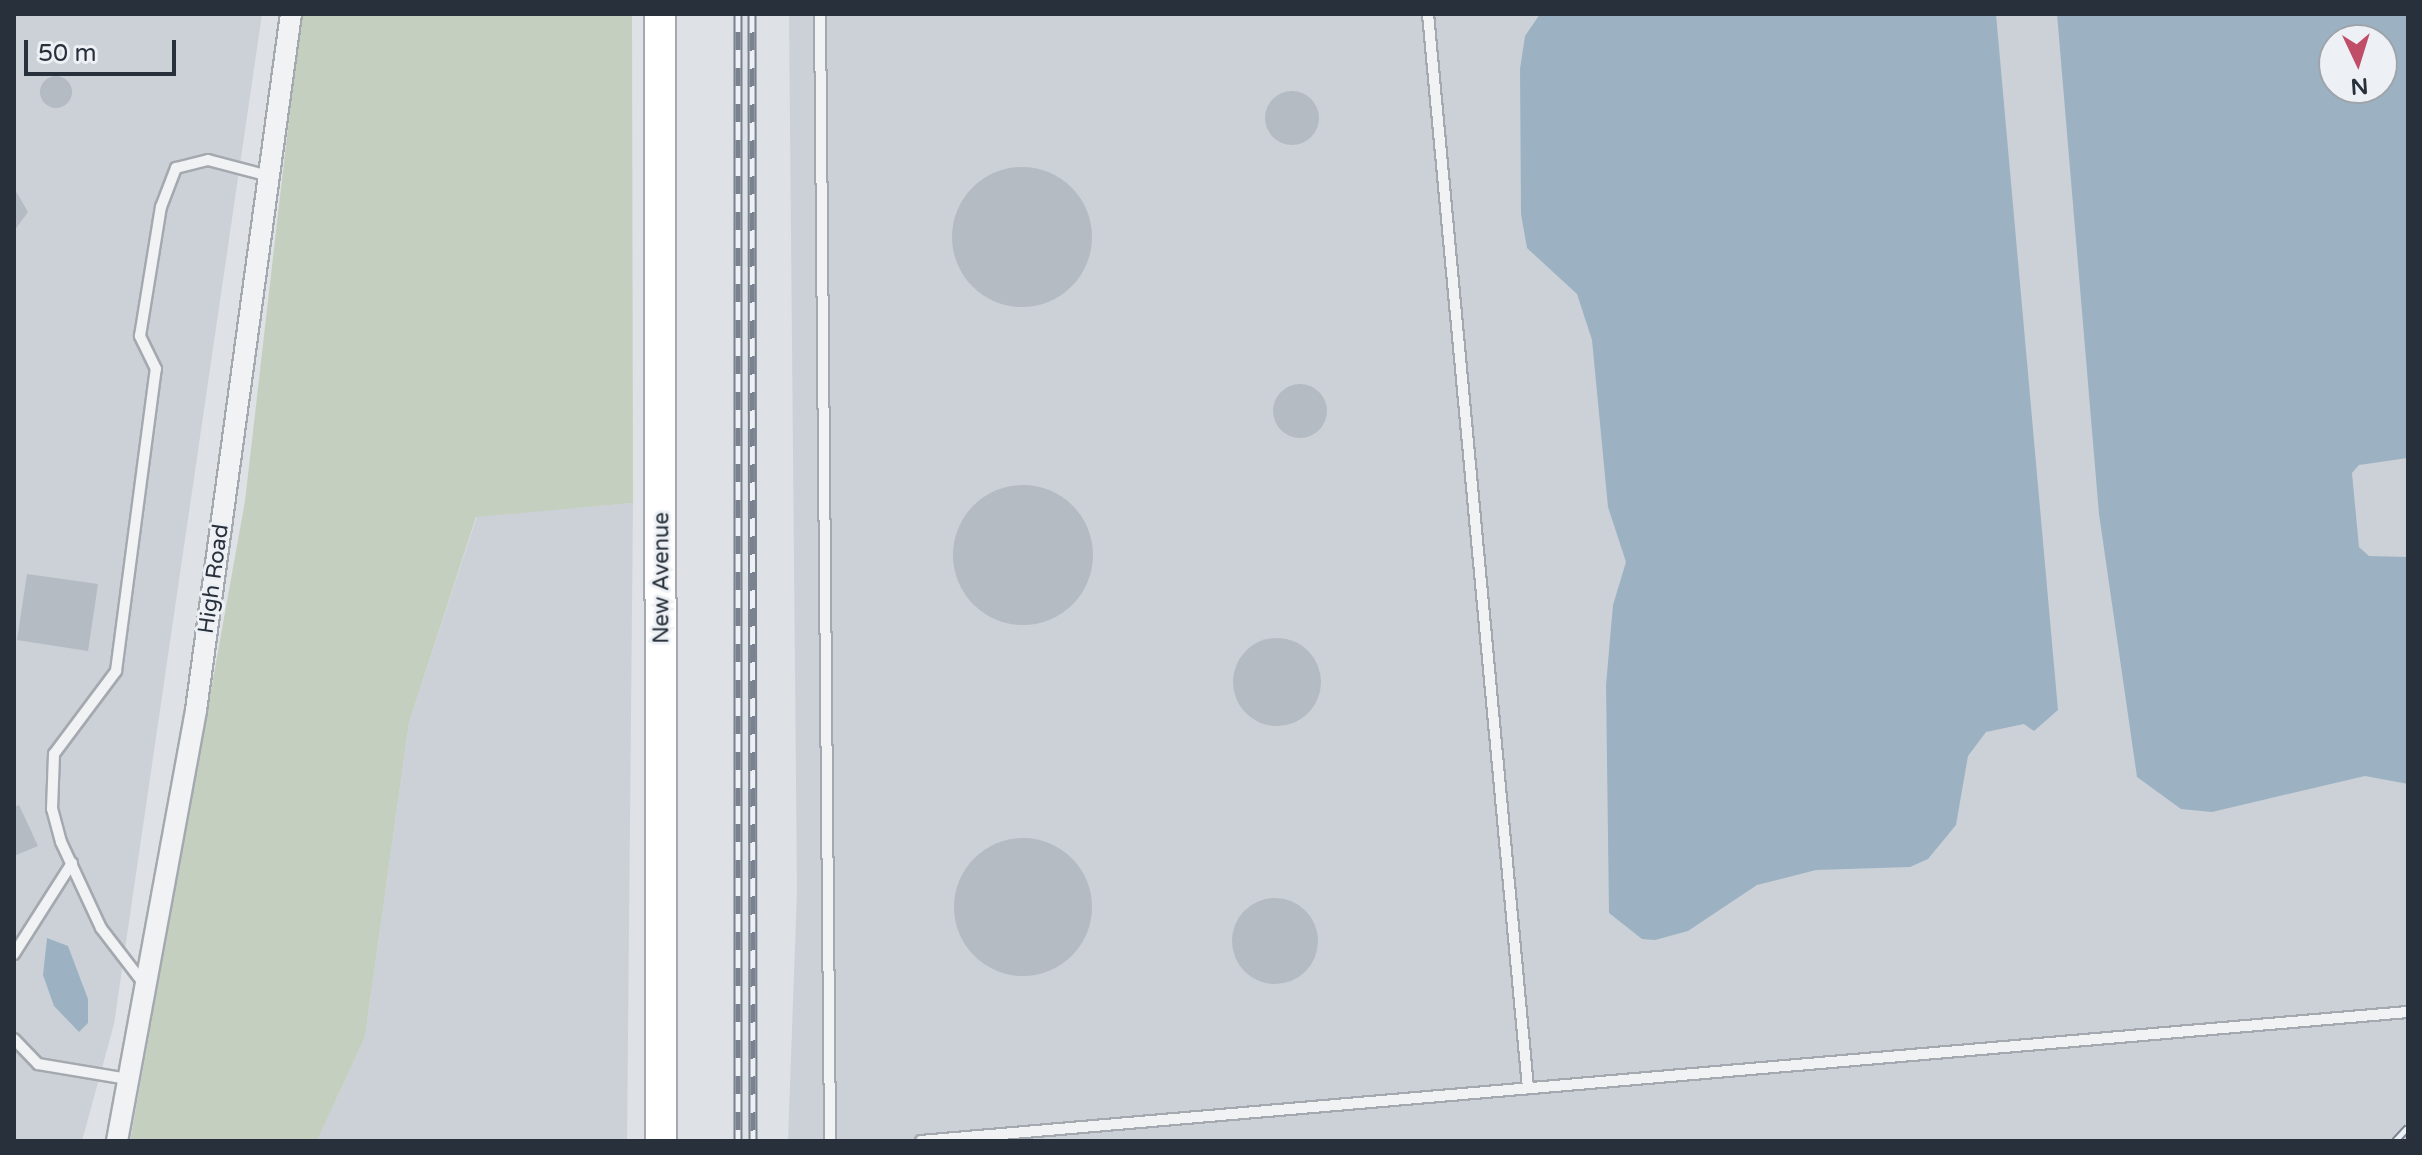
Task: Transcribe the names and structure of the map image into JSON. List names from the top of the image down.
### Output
{
  "streets": {
    "main road": ["New Avenue"],
    "street": ["High Road"]
  },
  "scale_bar": "50 m",
  "north": "bottom"
}
